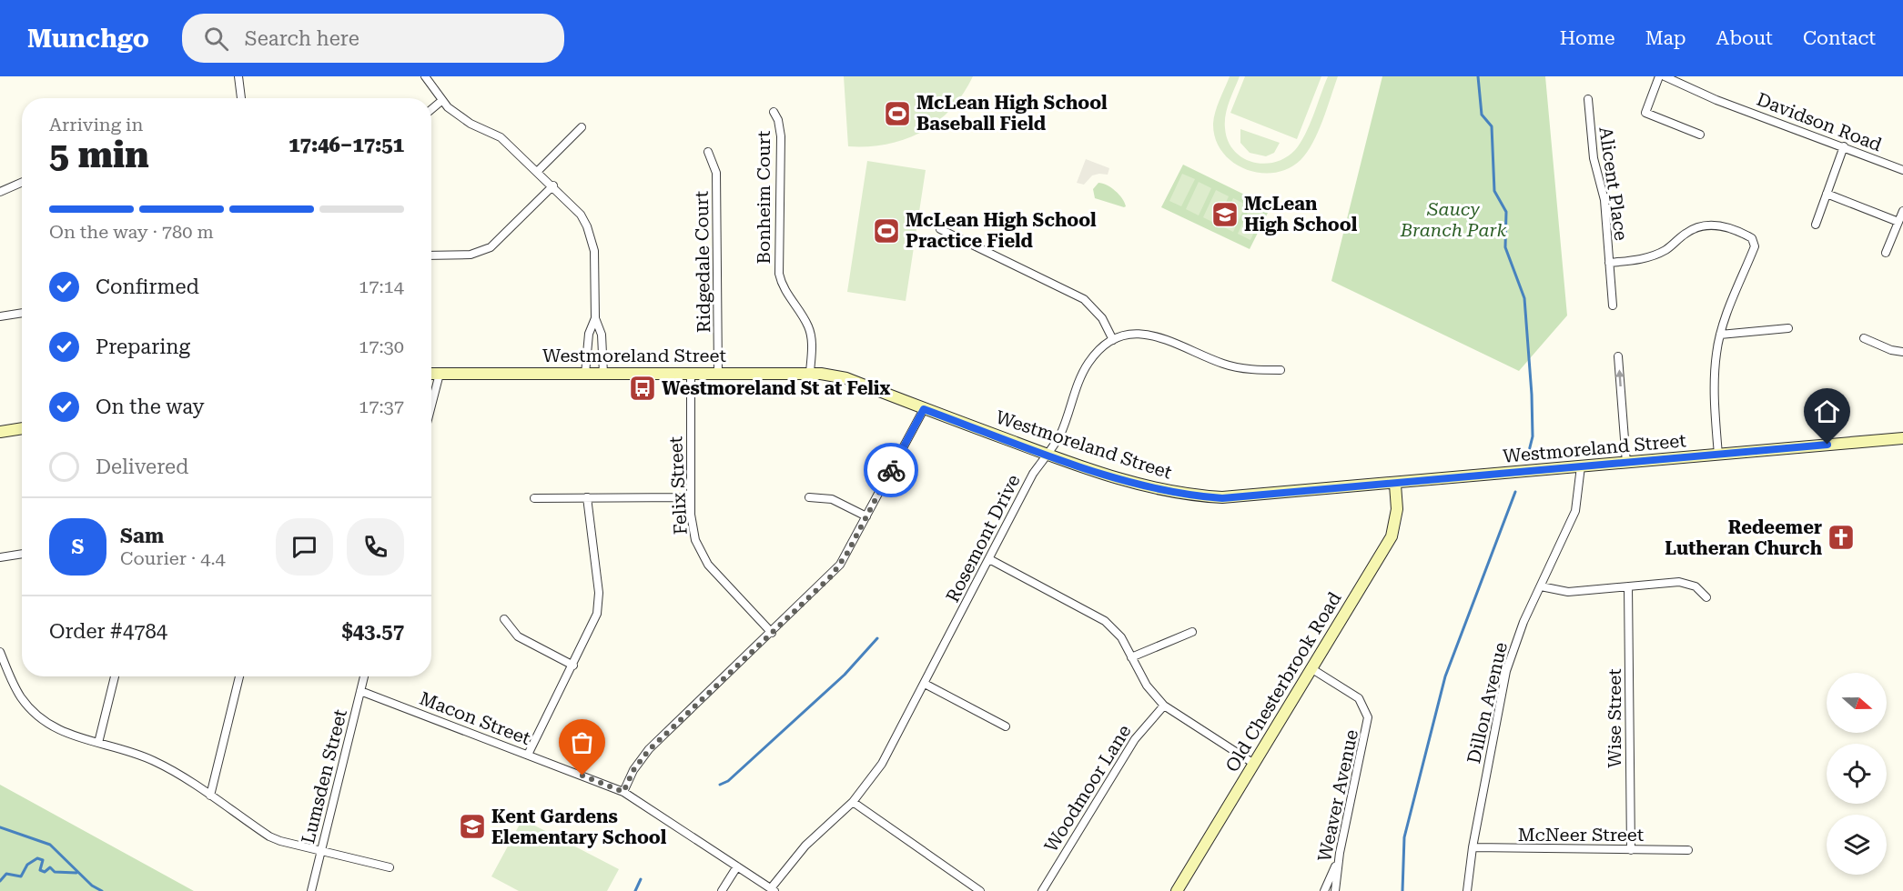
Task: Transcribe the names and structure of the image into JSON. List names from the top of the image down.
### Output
{
  "streets": {
    "main road": ["Westmoreland Street", "Old Chesterbrook Road"],
    "street": [
      "Davidson Road",
      "Alicent Place",
      "Bonheim Court",
      "Ridgedale Court",
      "Felix Street",
      "Rosemont Drive",
      "Dillon Avenue",
      "Macon Street",
      "Wise Street",
      "Lumsden Street",
      "Woodmoor Lane",
      "Weaver Avenue",
      "McNeer Street"
    ]
  },
  "crossings": [
    ["Bonheim Court", "Westmoreland Street"],
    ["Ridgedale Court", "Westmoreland Street"],
    ["Westmoreland Street", "Felix Street"],
    ["Westmoreland Street", "Rosemont Drive"],
    ["Westmoreland Street", "Old Chesterbrook Road"],
    ["Westmoreland Street", "Dillon Avenue"],
    ["Rosemont Drive", "Macon Street"],
    ["Old Chesterbrook Road", "Weaver Avenue"],
    ["Dillon Avenue", "McNeer Street"],
    ["Macon Street", "Lumsden Street"],
    ["Wise Street", "McNeer Street"]
  ],
  "parks": ["Saucy Branch Park"],
  "places": {
    "sports": ["McLean High School Baseball Field", "McLean High School Practice Field"],
    "school or university": ["McLean High School", "Kent Gardens Elementary School"],
    "bus stop": ["Westmoreland St at Felix"],
    "church": ["Redeemer Lutheran Church"]
  },
  "north": "right",
  "page": {
    "header": "Munchgo",
    "search": "Search here",
    "nav": [
      "Home",
      "Map",
      "About",
      "Contact"
    ],
    "heading": ["5 min", "Arriving in", "17:46–17:51"],
    "panel": [
      "Sam",
      "Courier · 4.4",
      "Order #4784",
      "$43.57"
    ],
    "bar": "On the way · 780 m",
    "list": [
      ["Confirmed", "17:14"],
      ["Preparing", "17:30"],
      ["On the way", "17:37"],
      "Delivered"
    ],
    "round": "S"
  }
}
